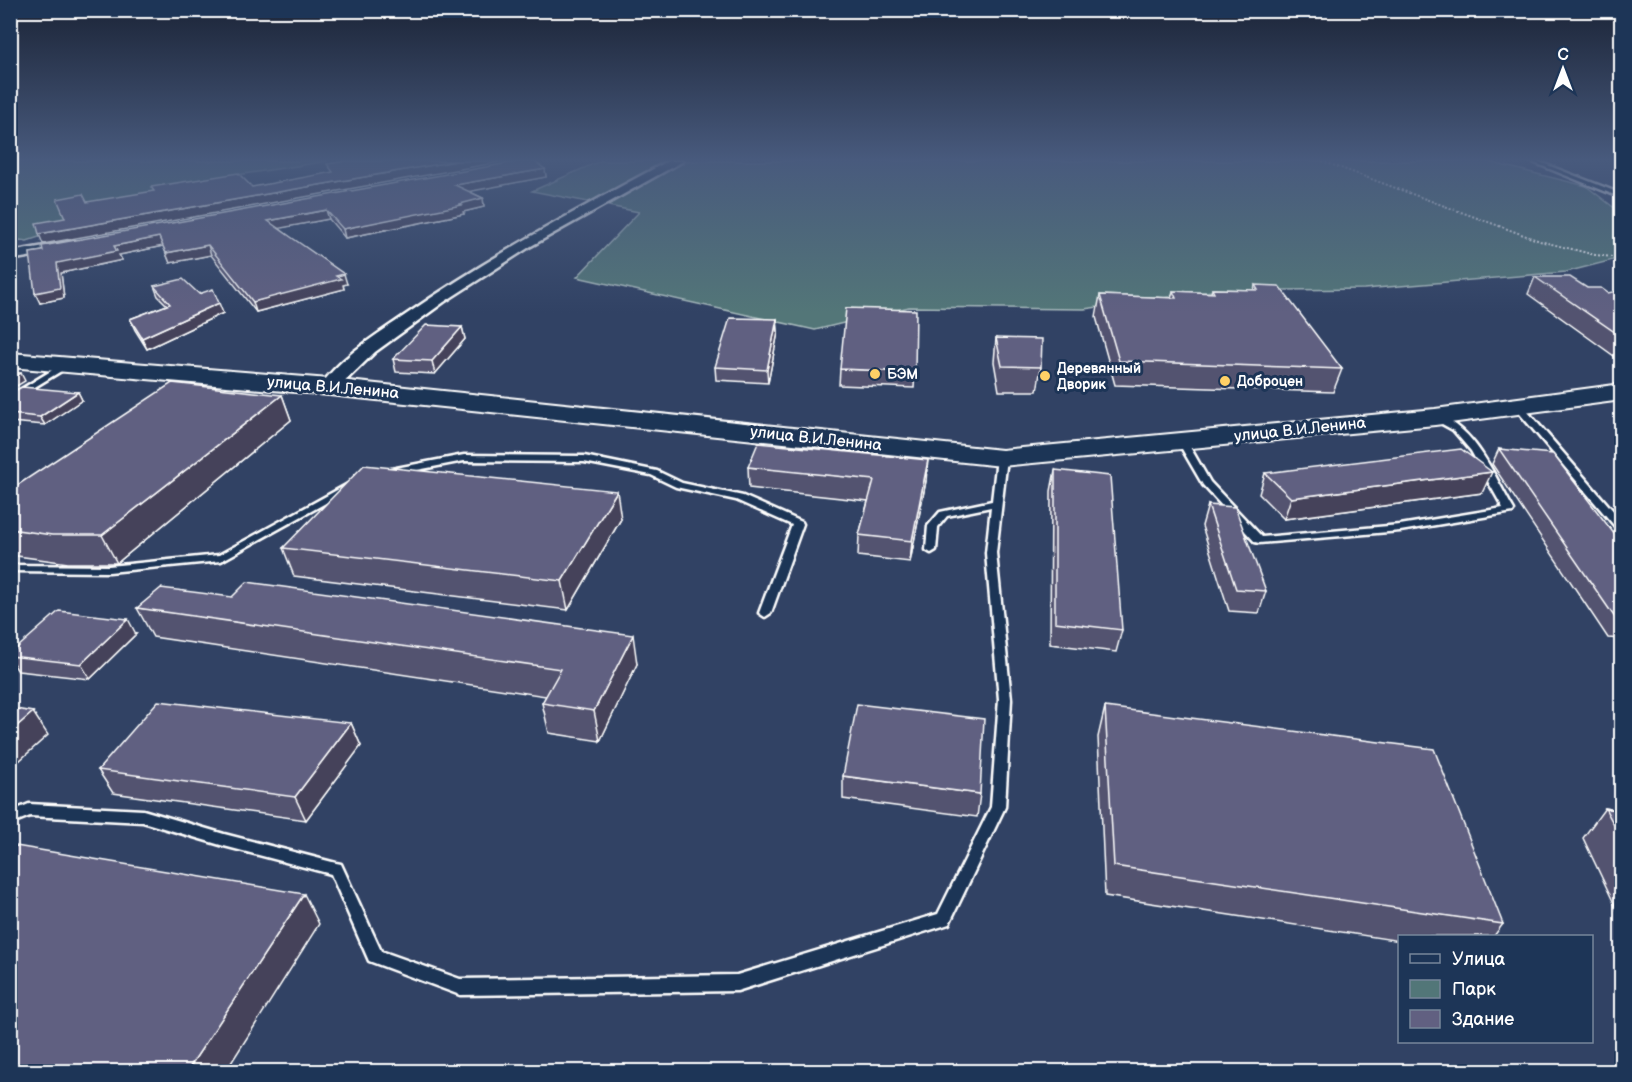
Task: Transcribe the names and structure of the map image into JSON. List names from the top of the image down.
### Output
{
  "streets": {
    "main road": ["улица В.И.Ленина"]
  },
  "places": ["БЭМ", "Деревянный Дворик", "Доброцен"],
  "legend": ["Улица", "Парк", "Здание"],
  "north": "top"
}
